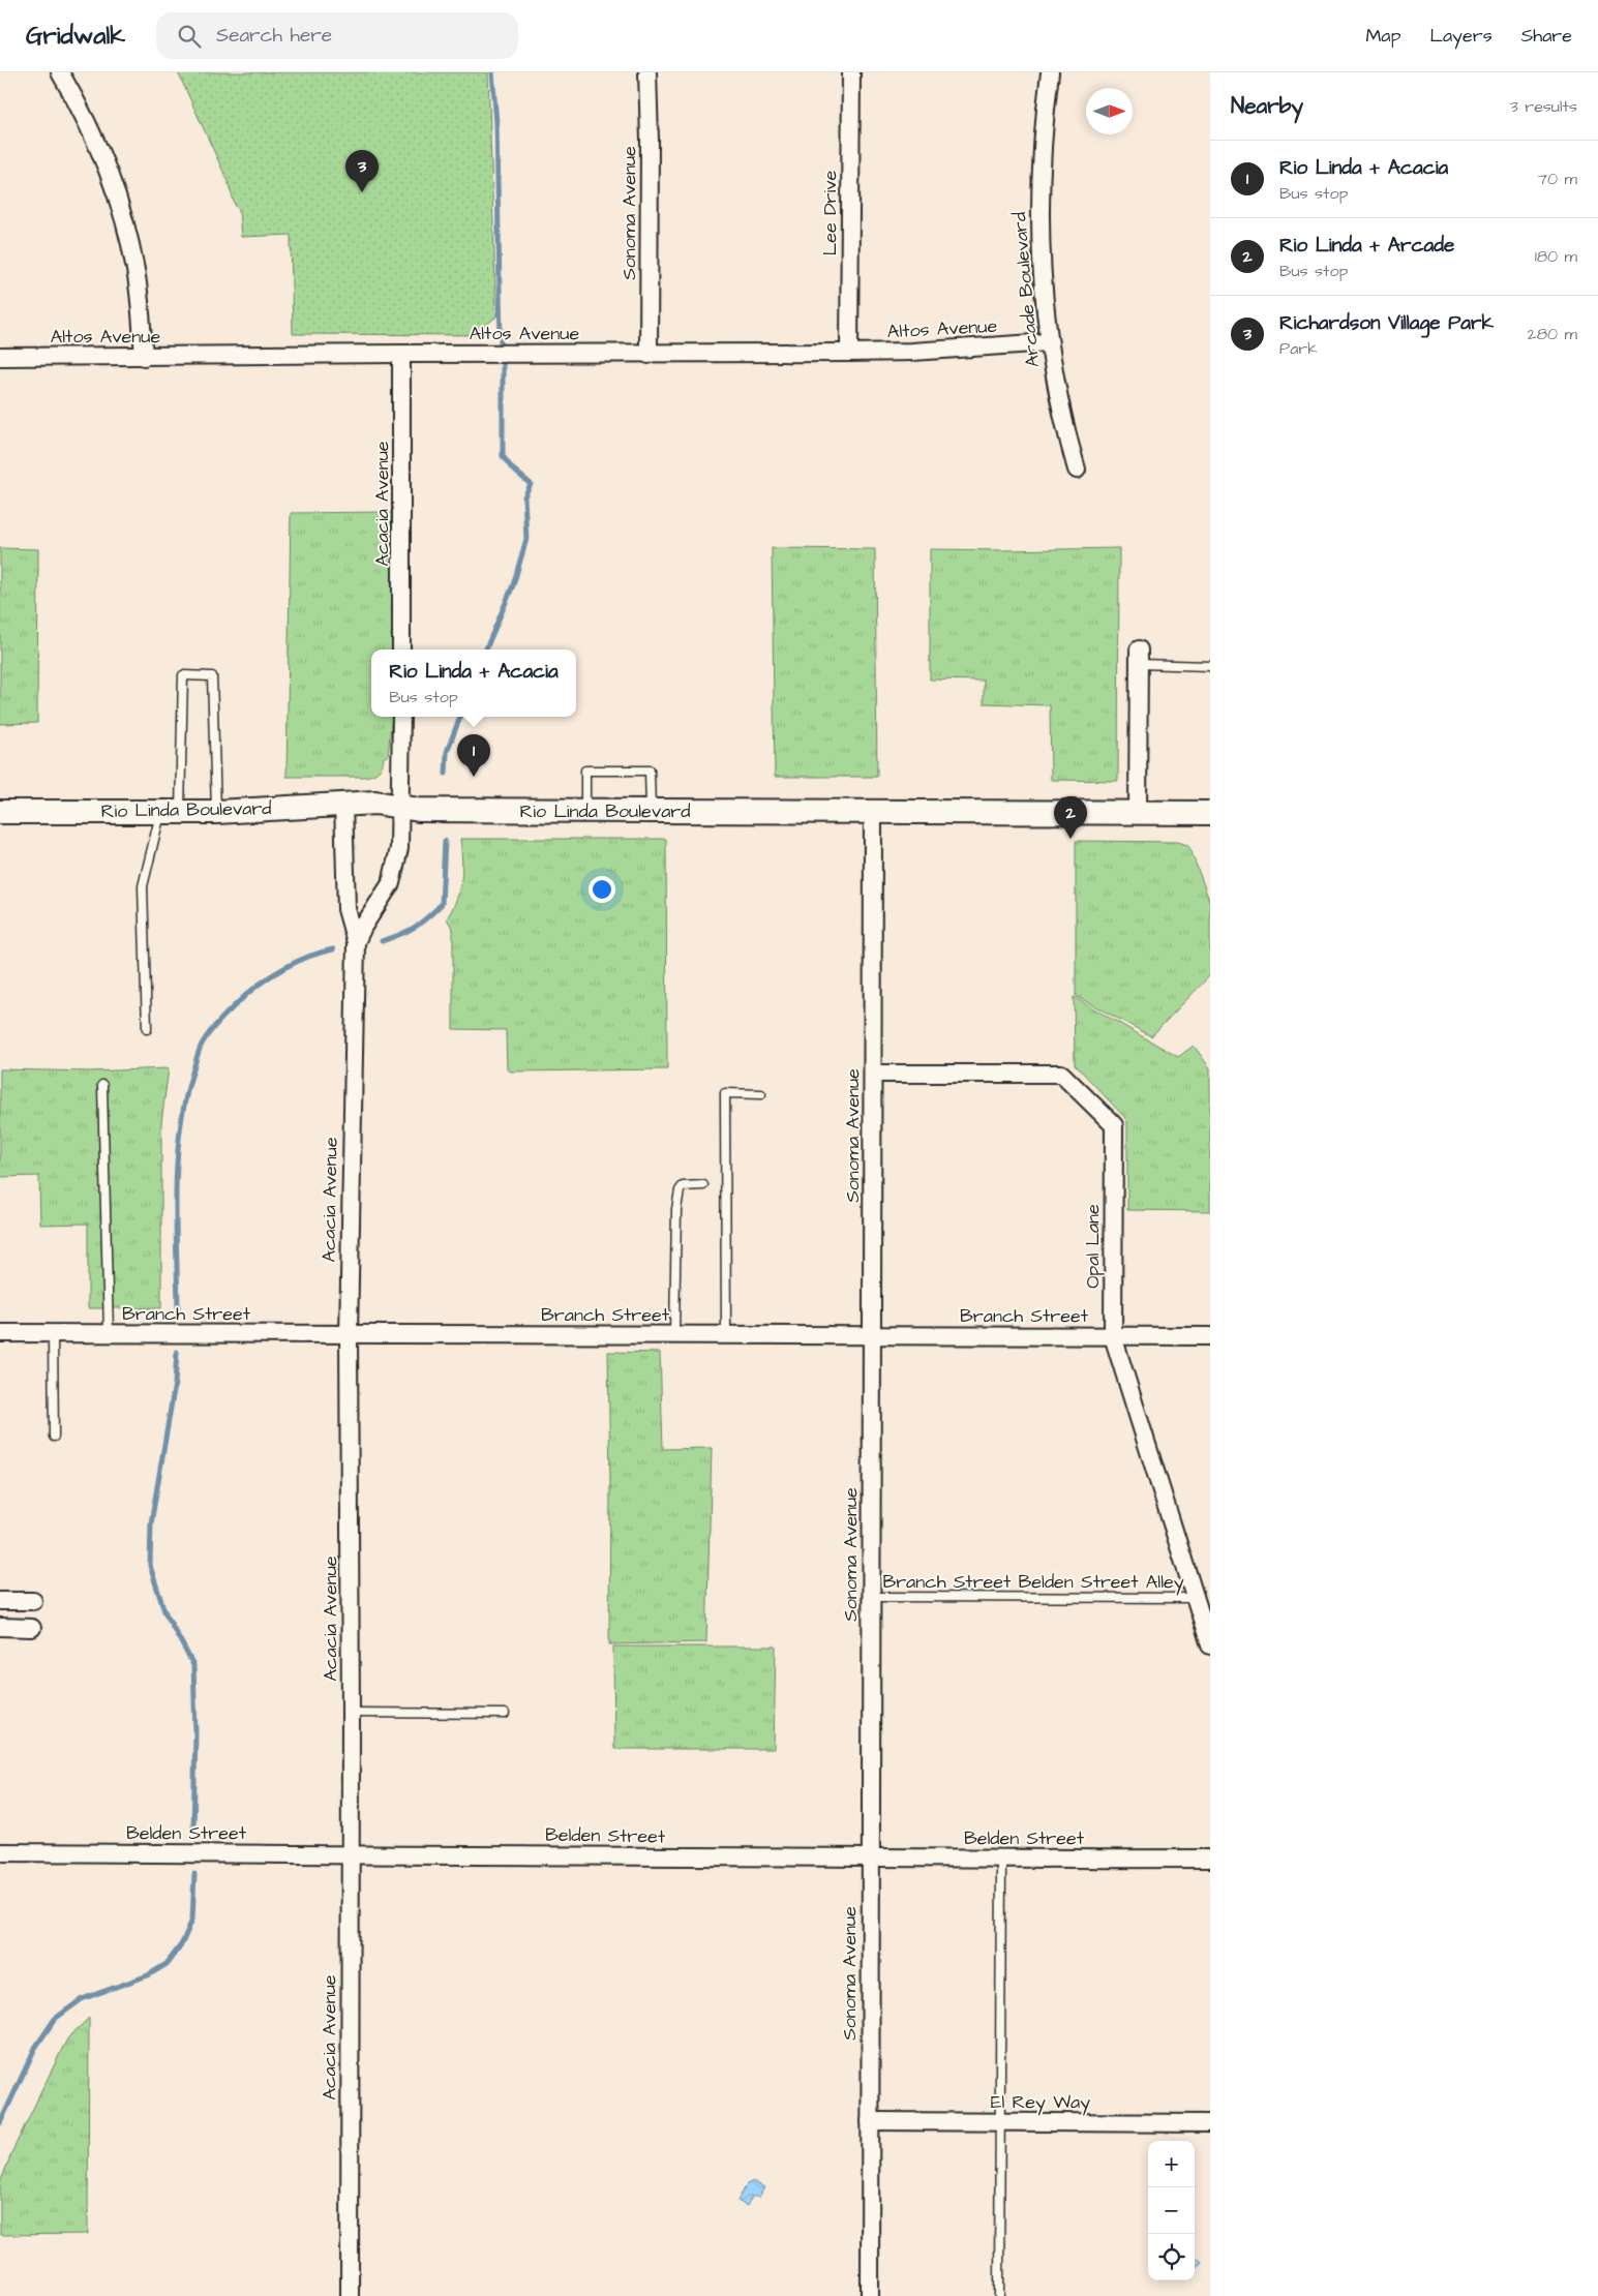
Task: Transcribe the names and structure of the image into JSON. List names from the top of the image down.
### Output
{
  "streets": {
    "main road": ["Rio Linda Boulevard"],
    "street": [
      "Sonoma Avenue",
      "Lee Drive",
      "Arcade Boulevard",
      "Altos Avenue",
      "Acacia Avenue",
      "Opal Lane",
      "Branch Street",
      "Belden Street",
      "El Rey Way"
    ],
    "lane": ["Branch Street Belden Street Alley"]
  },
  "crossings": [
    ["Sonoma Avenue", "Altos Avenue"],
    ["Sonoma Avenue", "Rio Linda Boulevard"],
    ["Sonoma Avenue", "Opal Lane"],
    ["Sonoma Avenue", "Branch Street"],
    ["Sonoma Avenue", "Branch Street Belden Street Alley"],
    ["Sonoma Avenue", "Belden Street"],
    ["Sonoma Avenue", "El Rey Way"],
    ["Lee Drive", "Altos Avenue"],
    ["Arcade Boulevard", "Altos Avenue"],
    ["Altos Avenue", "Acacia Avenue"],
    ["Acacia Avenue", "Rio Linda Boulevard"],
    ["Acacia Avenue", "Branch Street"],
    ["Acacia Avenue", "Belden Street"],
    ["Opal Lane", "Branch Street"],
    ["Opal Lane", "Branch Street Belden Street Alley"]
  ],
  "north": "right",
  "page": {
    "header": "Gridwalk",
    "search": "Search here",
    "nav": ["Map", "Layers", "Share"],
    "heading": ["Nearby", "3 results"],
    "list": [
      {
        "mark": "1",
        "name": "Rio Linda + Acacia",
        "note": "Bus stop",
        "value": "70 m"
      },
      {
        "mark": "2",
        "name": "Rio Linda + Arcade",
        "note": "Bus stop",
        "value": "180 m"
      },
      {
        "mark": "3",
        "name": "Richardson Village Park",
        "note": "Park",
        "value": "280 m"
      }
    ],
    "pins": ["3", "1", "2"],
    "popup": ["Rio Linda + Acacia", "Bus stop"],
    "map_buttons": ["+", "−"]
  }
}
